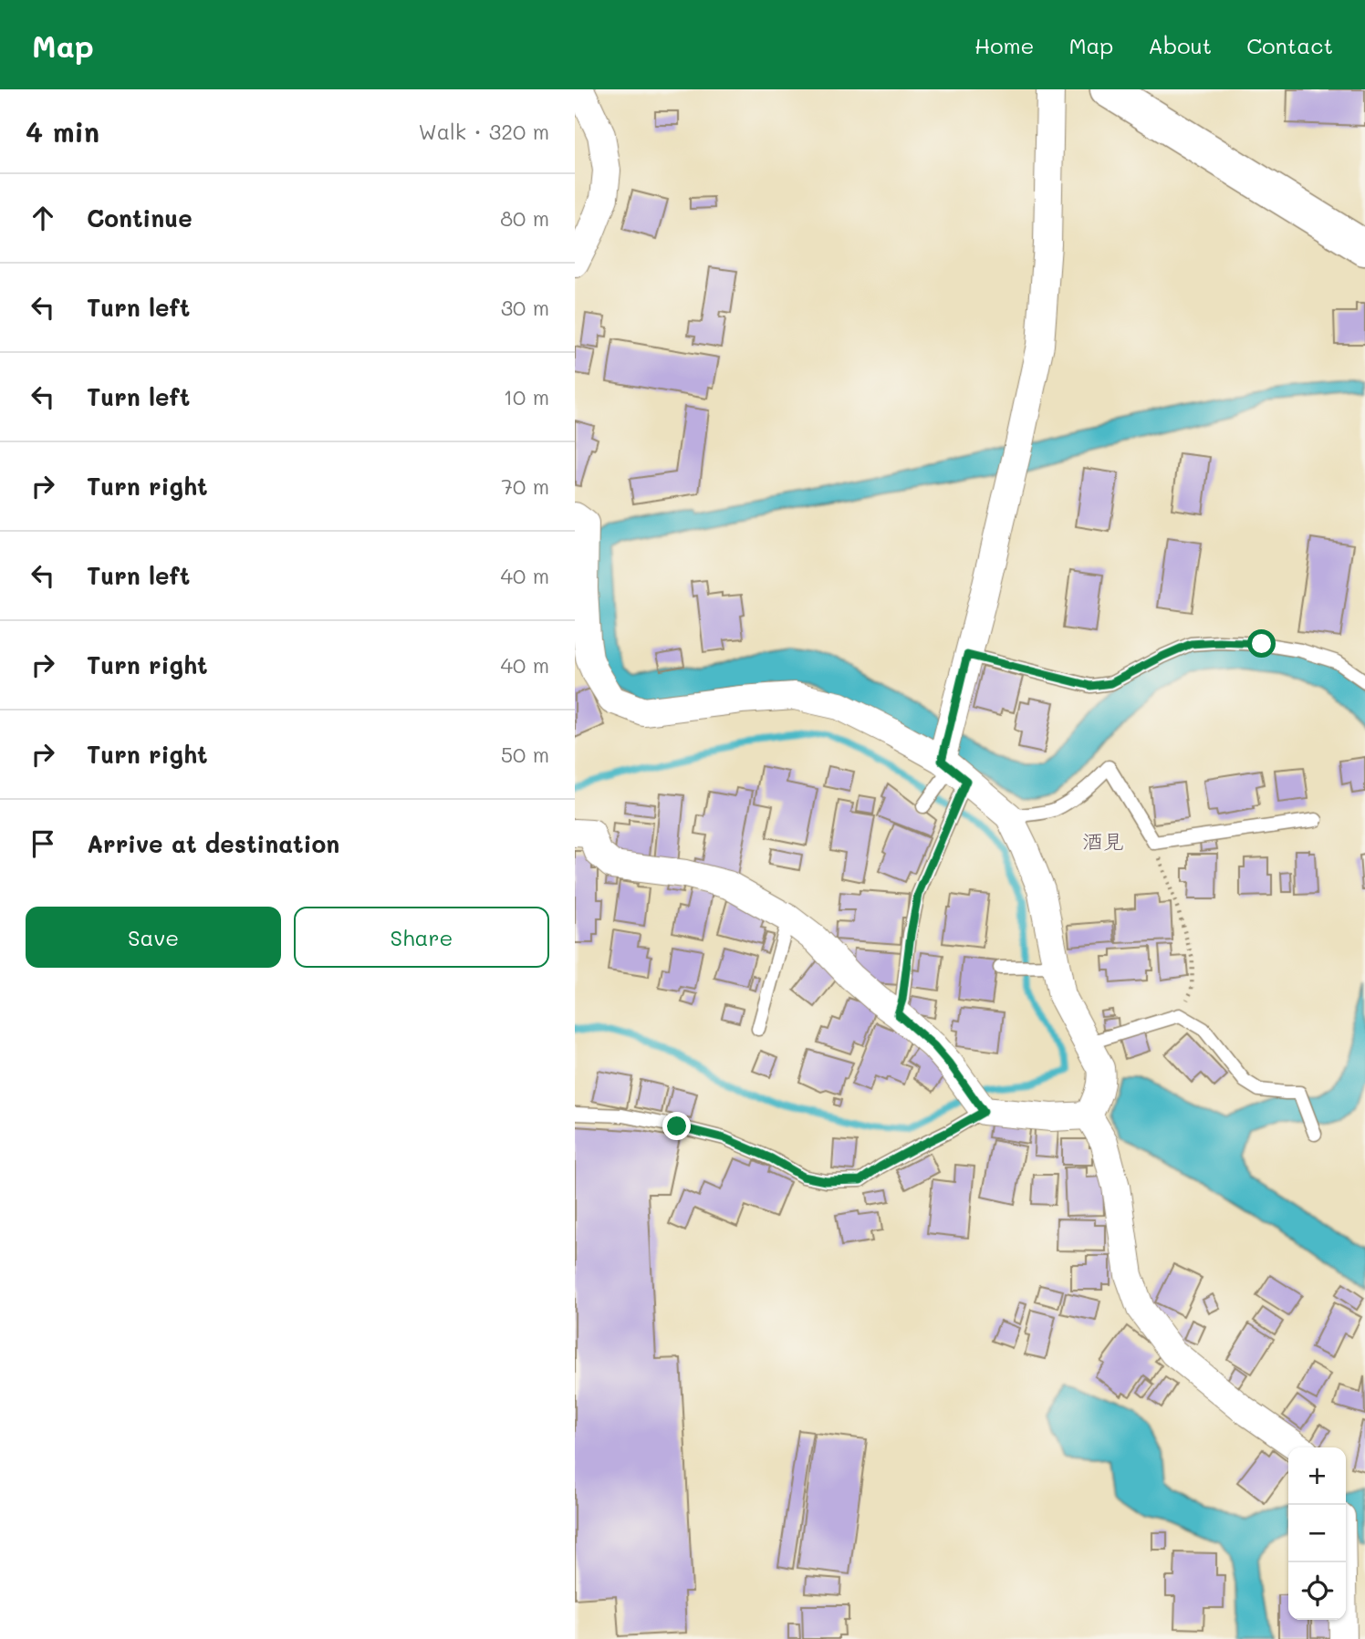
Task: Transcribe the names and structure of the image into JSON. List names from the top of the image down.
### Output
{
  "districts": ["酒見"],
  "page": {
    "header": "Map",
    "nav": [
      "Home",
      "Map",
      "About",
      "Contact"
    ],
    "heading": ["4 min", "Walk · 320 m"],
    "list": [
      ["Continue", "80 m"],
      ["Turn left", "30 m"],
      ["Turn left", "10 m"],
      ["Turn right", "70 m"],
      ["Turn left", "40 m"],
      ["Turn right", "40 m"],
      ["Turn right", "50 m"],
      "Arrive at destination"
    ],
    "buttons": ["Save", "Share"],
    "map_buttons": ["+", "−"]
  }
}
